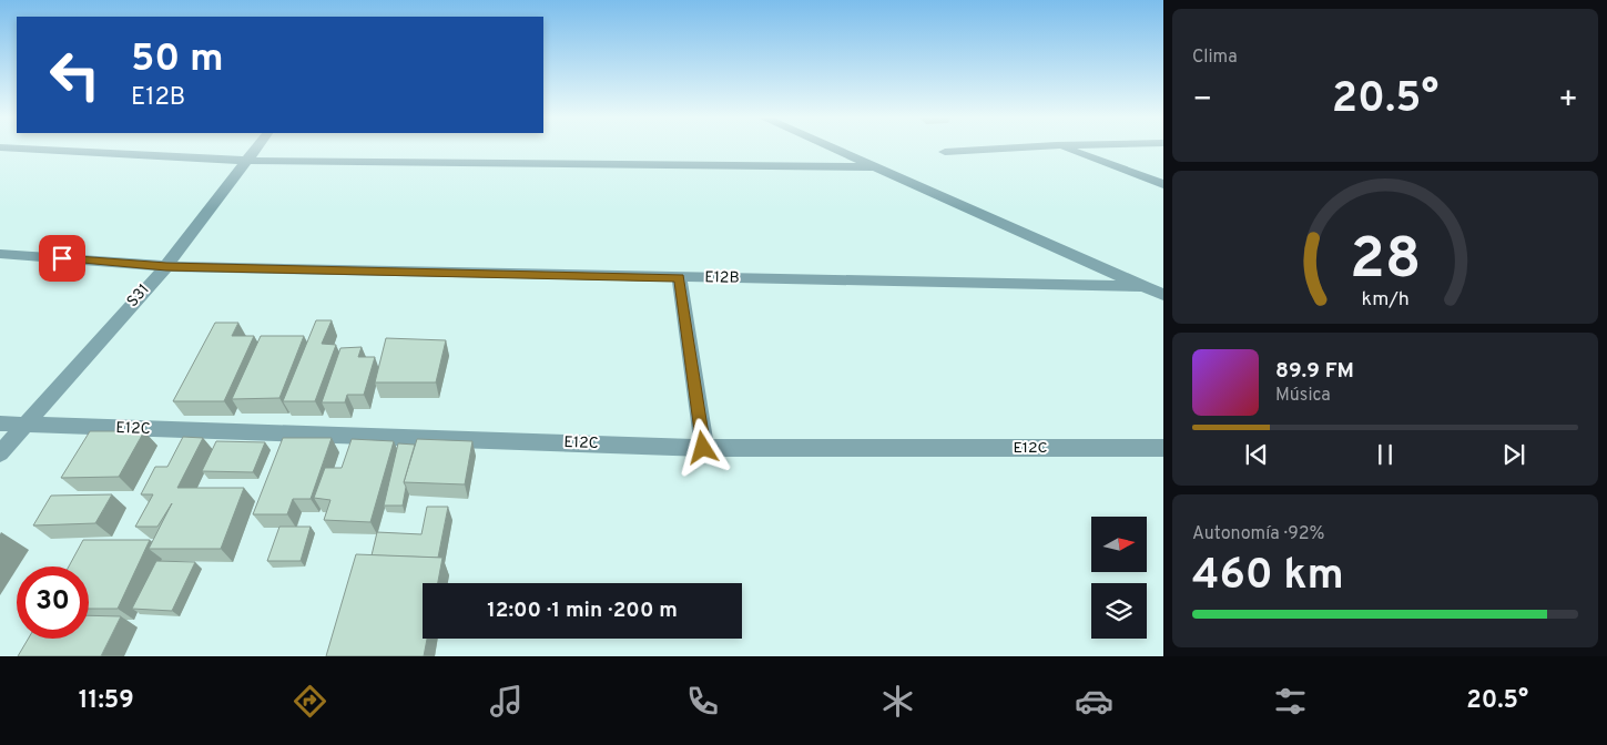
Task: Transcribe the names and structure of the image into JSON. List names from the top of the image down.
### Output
{
  "streets": {
    "street": ["E12B", "S31", "E12C"]
  },
  "crossings": [
    ["E12B", "S31"],
    ["S31", "E12C"]
  ],
  "north": "right",
  "page": {
    "tile": [
      "Clima",
      ["Autonomía · 92%", "460 km"]
    ],
    "turn": ["50 m", "E12B"],
    "heat": ["−", "20.5°", "+"],
    "song": ["89.9 FM", "Música"],
    "limit": "30",
    "trip": "12:00 · 1 min · 200 m",
    "tabs": ["11:59", "20.5°"],
    "gauge": ["28", "km/h"]
  }
}
